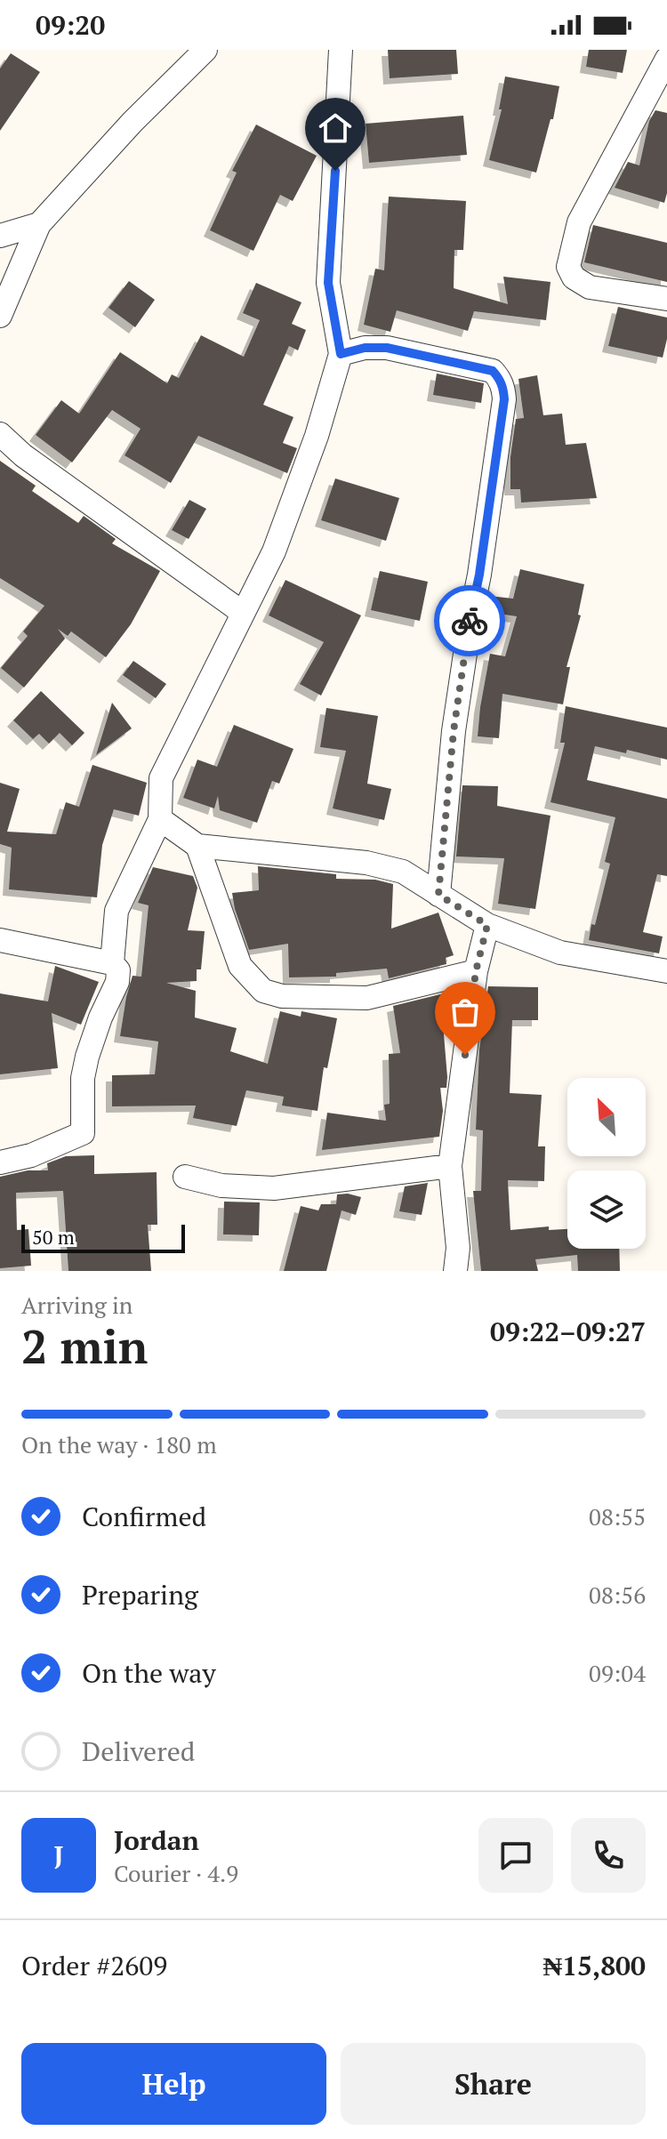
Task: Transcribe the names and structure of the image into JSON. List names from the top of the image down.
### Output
{
  "scale_bar": "50 m",
  "north": "top left",
  "page": {
    "status": "09:20",
    "scale": "50 m",
    "heading": ["2 min", "Arriving in", "09:22–09:27"],
    "panel": [
      "Jordan",
      "Courier · 4.9",
      "Order #2609",
      "₦15,800"
    ],
    "bar": "On the way · 180 m",
    "list": [
      ["Confirmed", "08:55"],
      ["Preparing", "08:56"],
      ["On the way", "09:04"],
      "Delivered"
    ],
    "round": "J",
    "buttons": ["Help", "Share"]
  }
}
